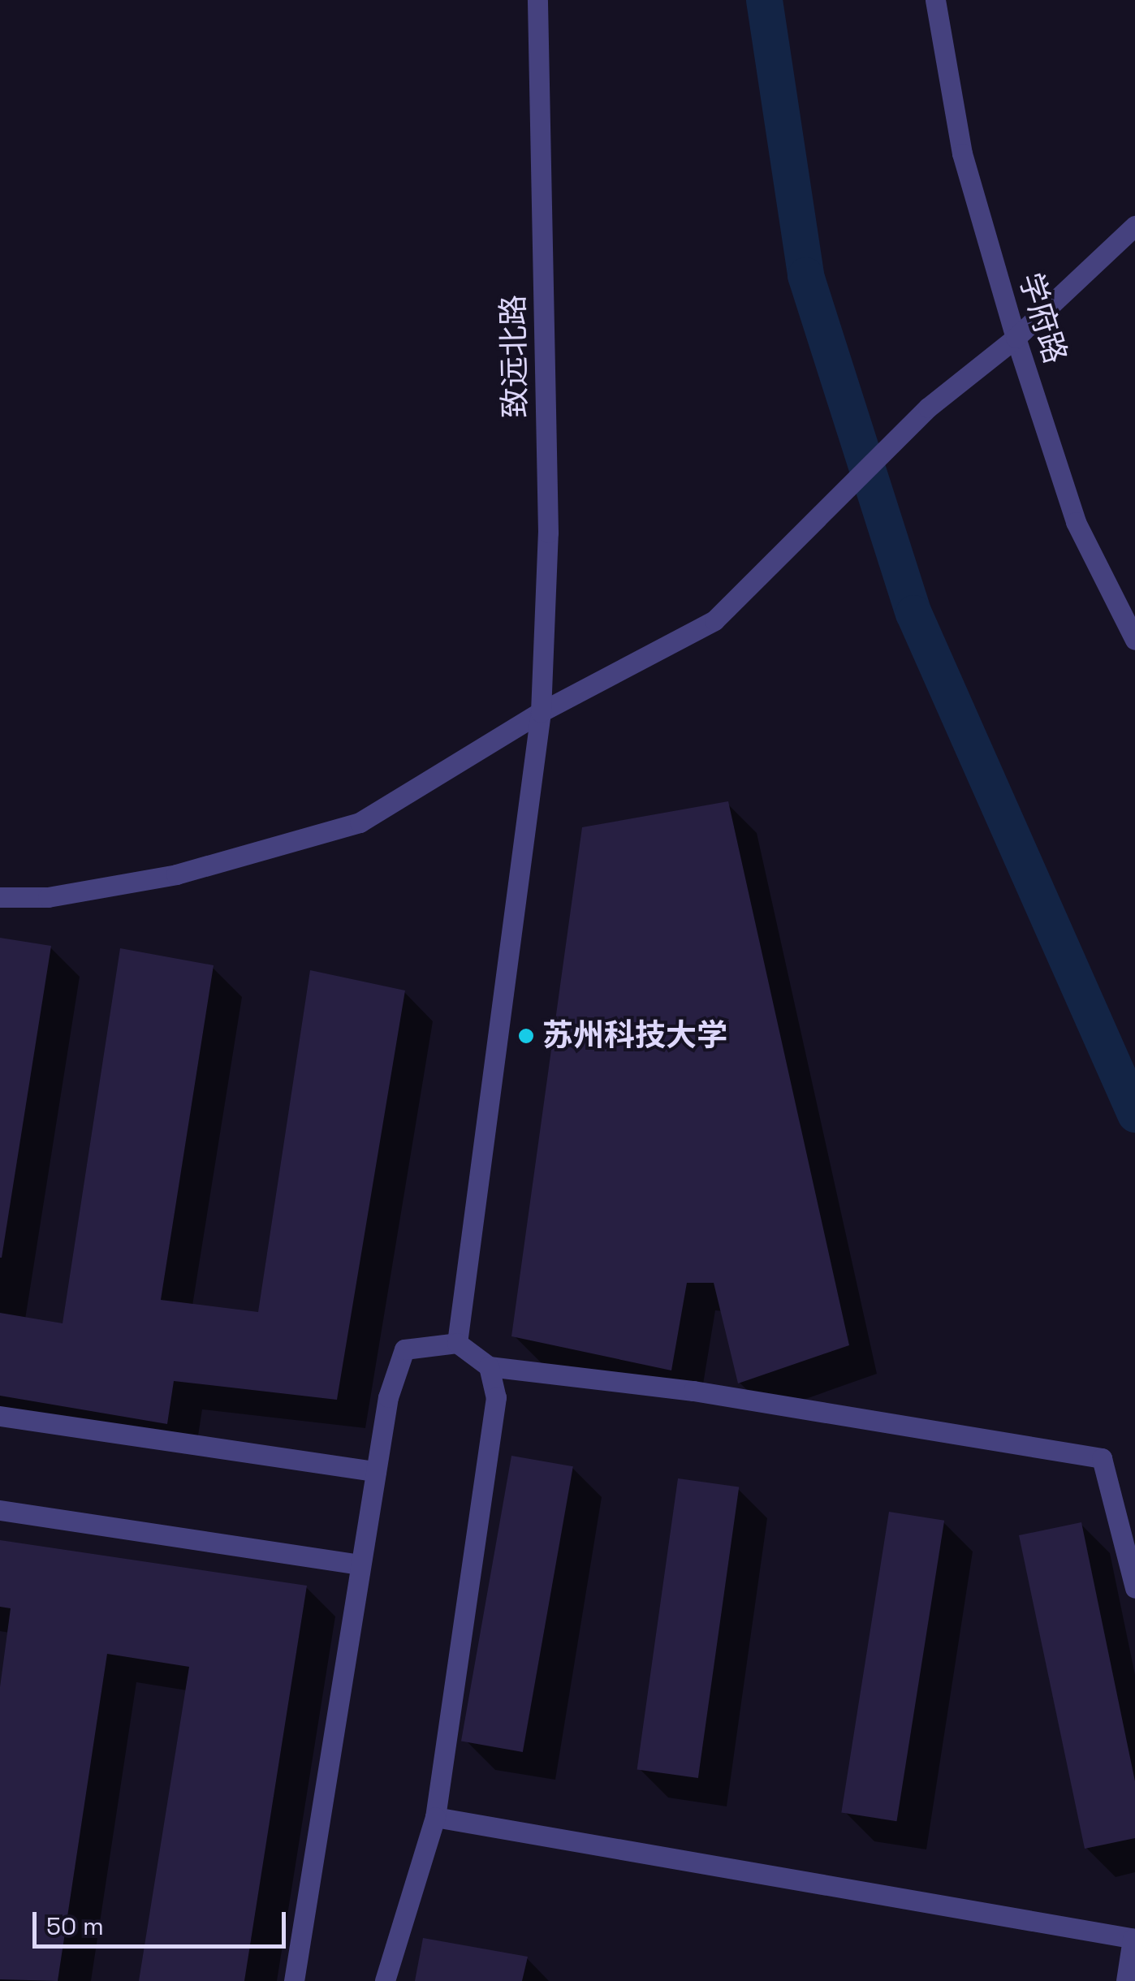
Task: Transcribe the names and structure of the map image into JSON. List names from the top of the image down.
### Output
{
  "streets": {
    "street": ["学府路", "致远北路"]
  },
  "places": ["苏州科技大学"],
  "scale_bar": "50 m"
}
